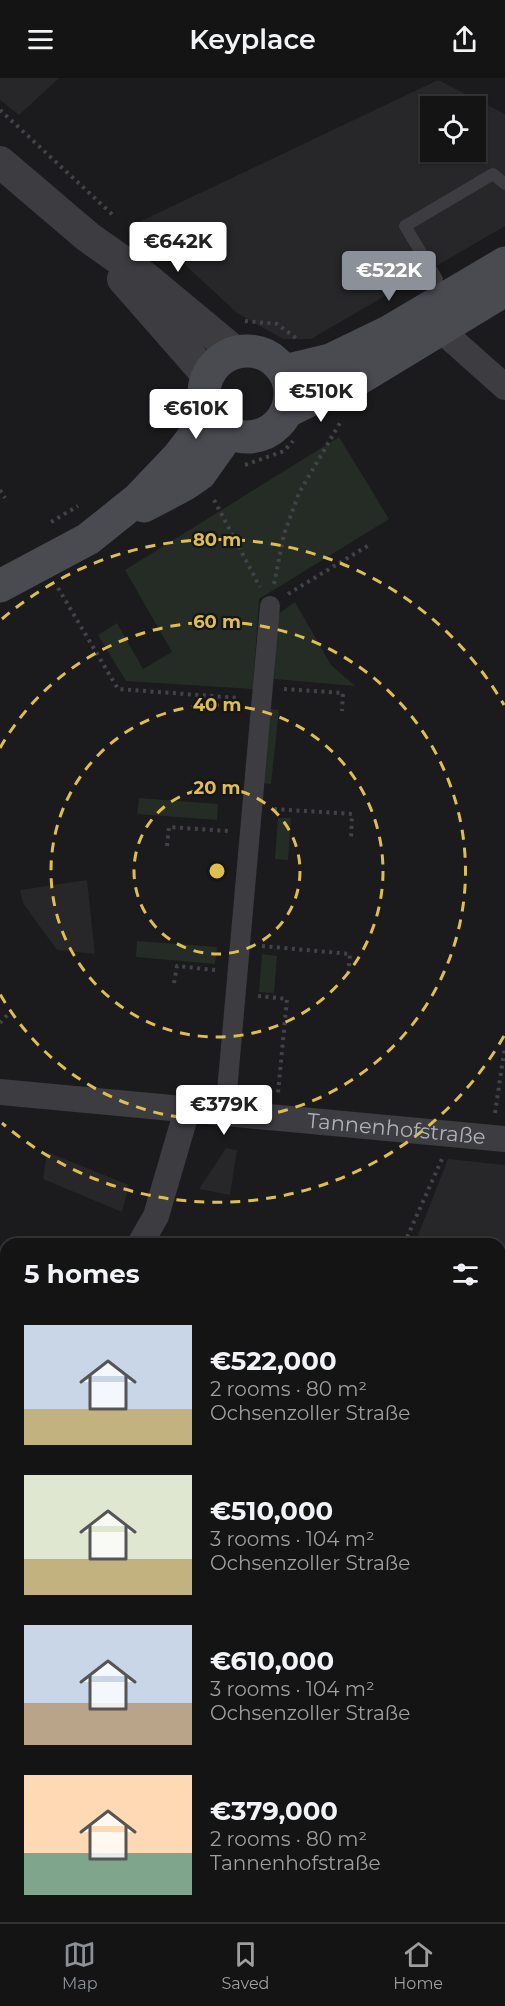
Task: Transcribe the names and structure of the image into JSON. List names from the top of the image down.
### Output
{
  "streets": {
    "street": ["Tannenhofstraße"]
  },
  "page": {
    "header": "Keyplace",
    "price": [
      "€642K",
      "€522K",
      "€510K",
      "€610K",
      "€379K"
    ],
    "heading": "5 homes",
    "list": [
      {
        "name": "€522,000",
        "note": "2 rooms · 80 m² · Ochsenzoller Straße"
      },
      {
        "name": "€510,000",
        "note": "3 rooms · 104 m² · Ochsenzoller Straße"
      },
      {
        "name": "€610,000",
        "note": "3 rooms · 104 m² · Ochsenzoller Straße"
      },
      {
        "name": "€379,000",
        "note": "2 rooms · 80 m² · Tannenhofstraße"
      }
    ],
    "tabs": ["Map", "Saved", "Home"]
  },
  "rings": [
    "80 m",
    "60 m",
    "40 m",
    "20 m"
  ]
}
